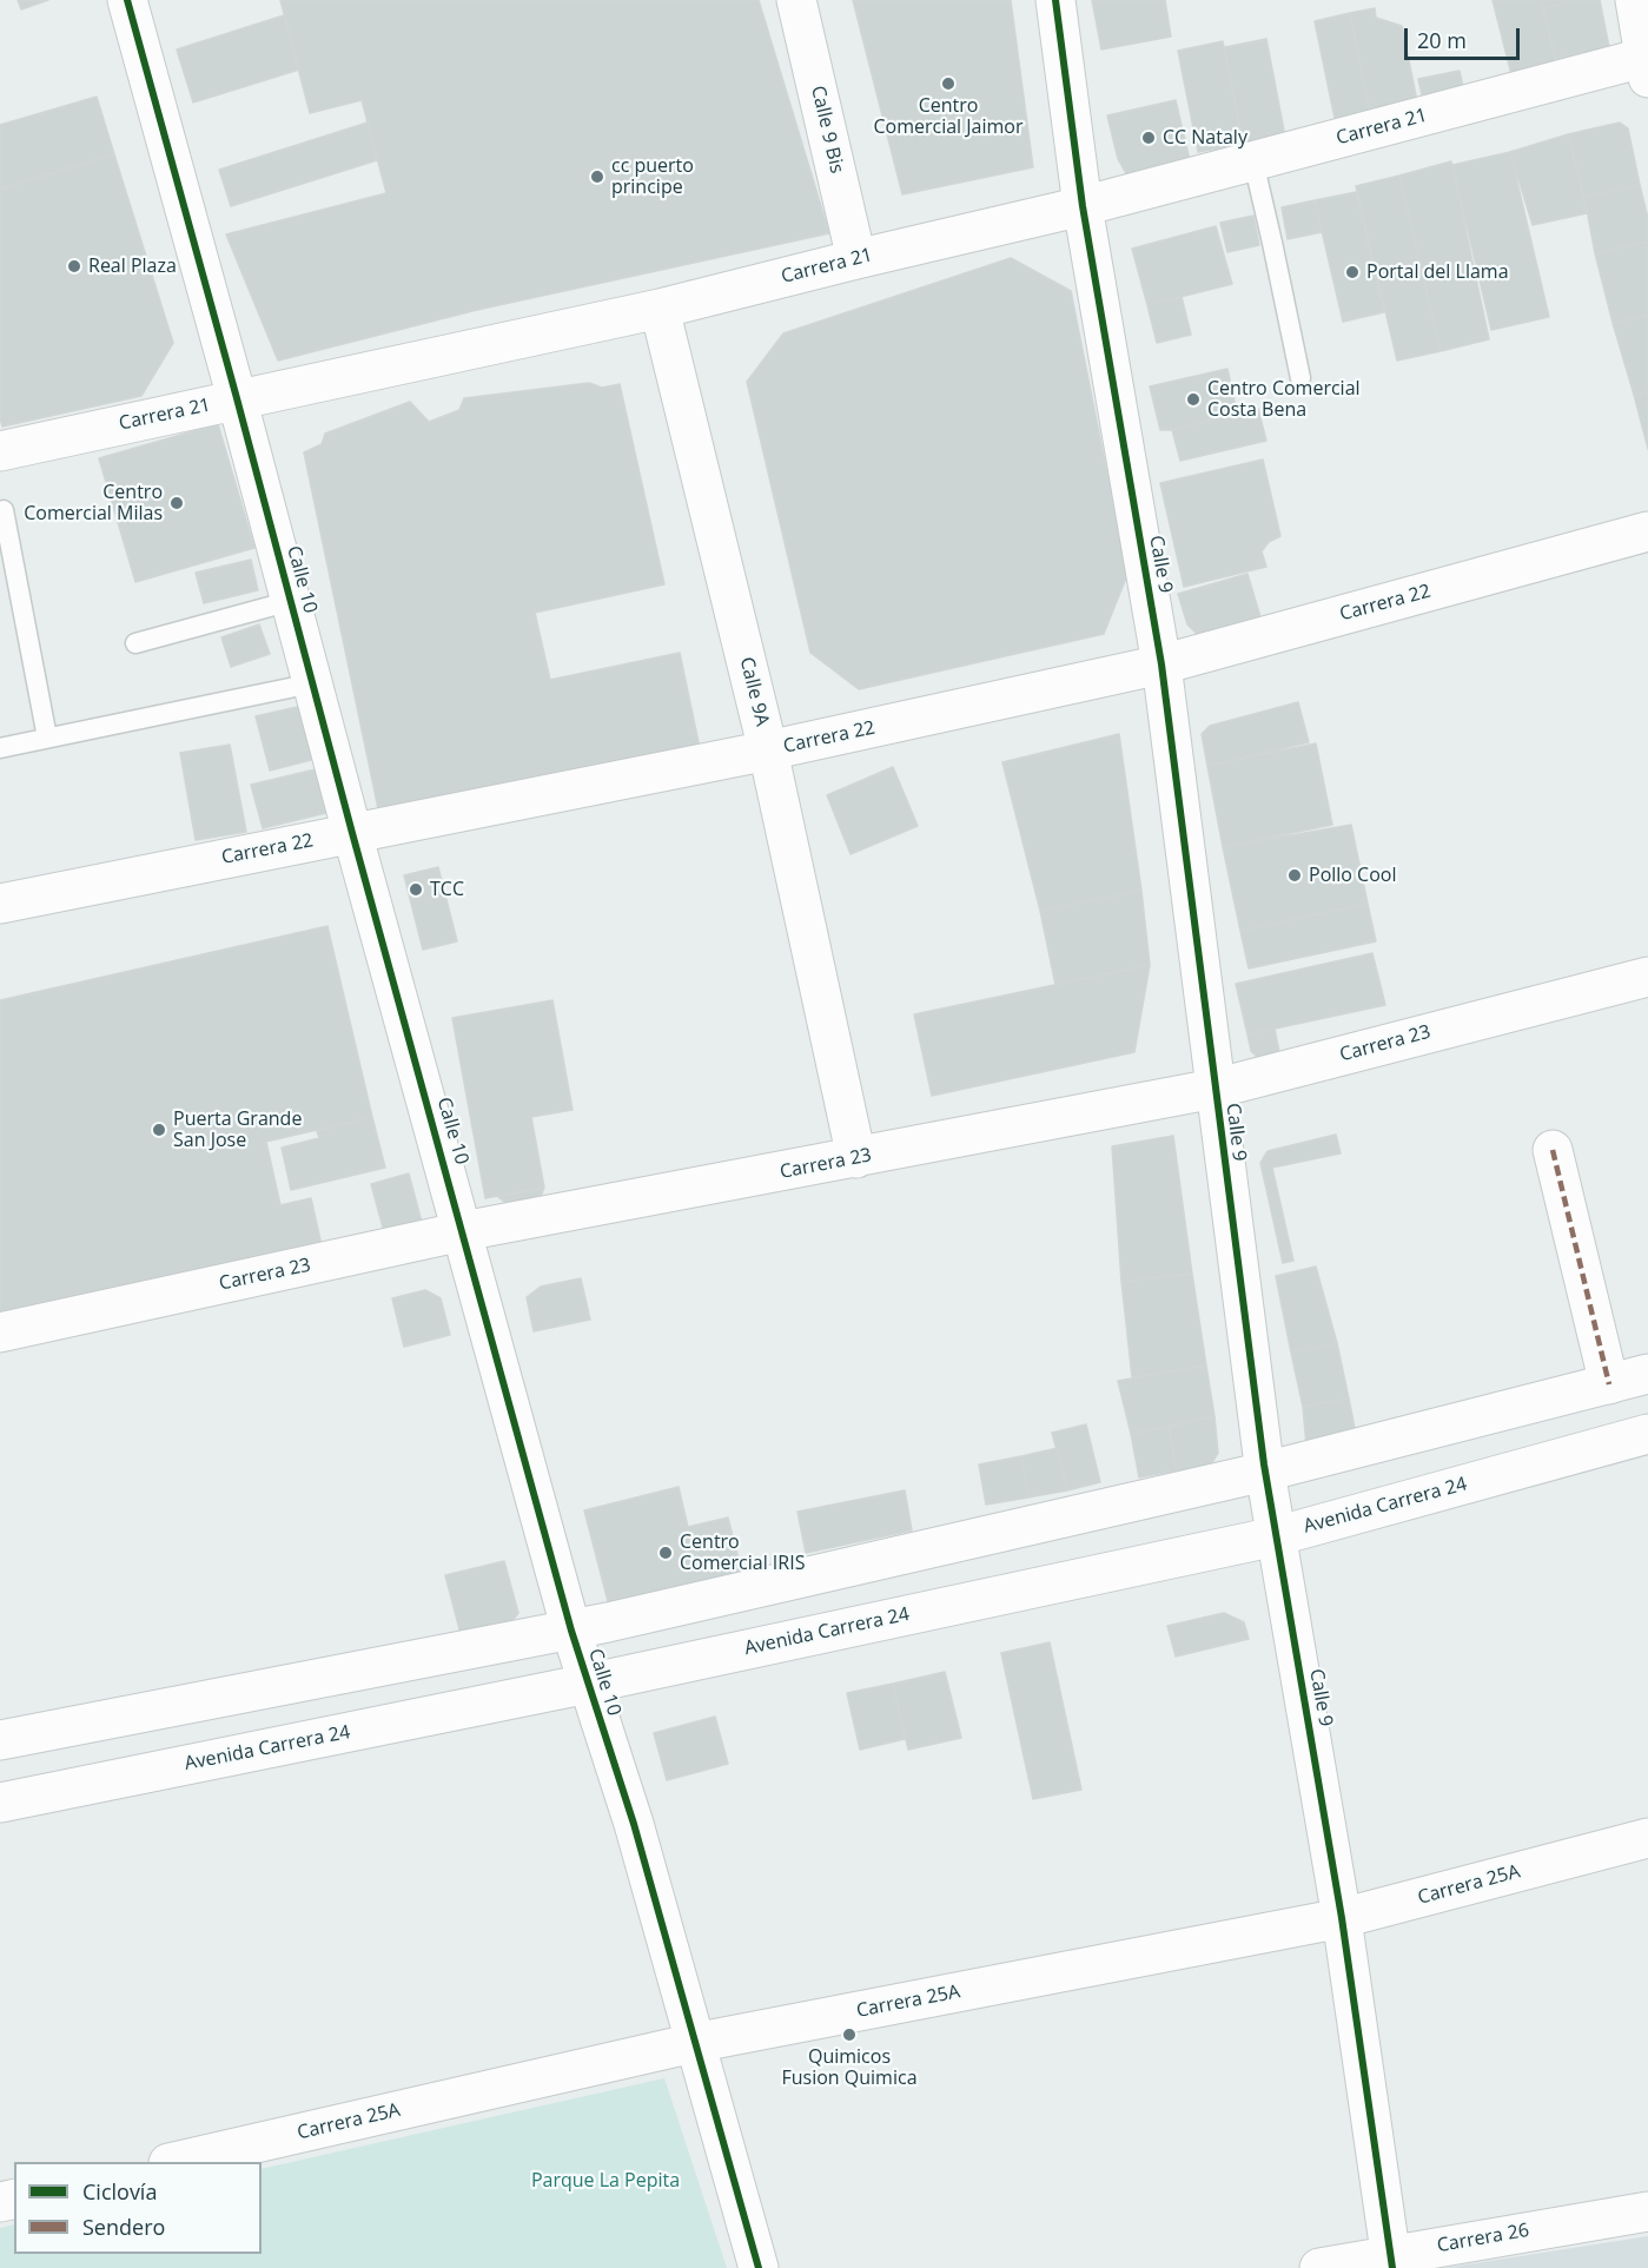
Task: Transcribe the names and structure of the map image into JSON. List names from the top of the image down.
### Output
{
  "streets": {
    "street": [
      "Carrera 21",
      "Calle 9 Bis",
      "Calle 9",
      "Calle 10",
      "Carrera 22",
      "Calle 9A",
      "Carrera 23",
      "Avenida Carrera 24",
      "Carrera 25A",
      "Carrera 26"
    ]
  },
  "crossings": [
    ["Carrera 21", "Calle 9 Bis"],
    ["Carrera 21", "Calle 9"],
    ["Carrera 21", "Calle 10"],
    ["Carrera 21", "Calle 9A"],
    ["Calle 9", "Carrera 22"],
    ["Calle 9", "Carrera 23"],
    ["Calle 9", "Avenida Carrera 24"],
    ["Calle 9", "Carrera 25A"],
    ["Calle 9", "Carrera 26"],
    ["Calle 10", "Carrera 22"],
    ["Calle 10", "Carrera 23"],
    ["Calle 10", "Avenida Carrera 24"],
    ["Calle 10", "Carrera 25A"],
    ["Carrera 22", "Calle 9A"],
    ["Calle 9A", "Carrera 23"]
  ],
  "parks": ["Parque La Pepita"],
  "places": [
    "Centro Comercial Jaimor",
    "CC Nataly",
    "cc puerto principe",
    "Real Plaza",
    "Portal del Llama",
    "Centro Comercial Costa Bena",
    "Centro Comercial Milas",
    "Pollo Cool",
    "TCC",
    "Puerta Grande San Jose",
    "Centro Comercial IRIS",
    "Quimicos Fusion Quimica"
  ],
  "legend": ["Ciclovía", "Sendero"],
  "scale_bar": "20 m"
}
